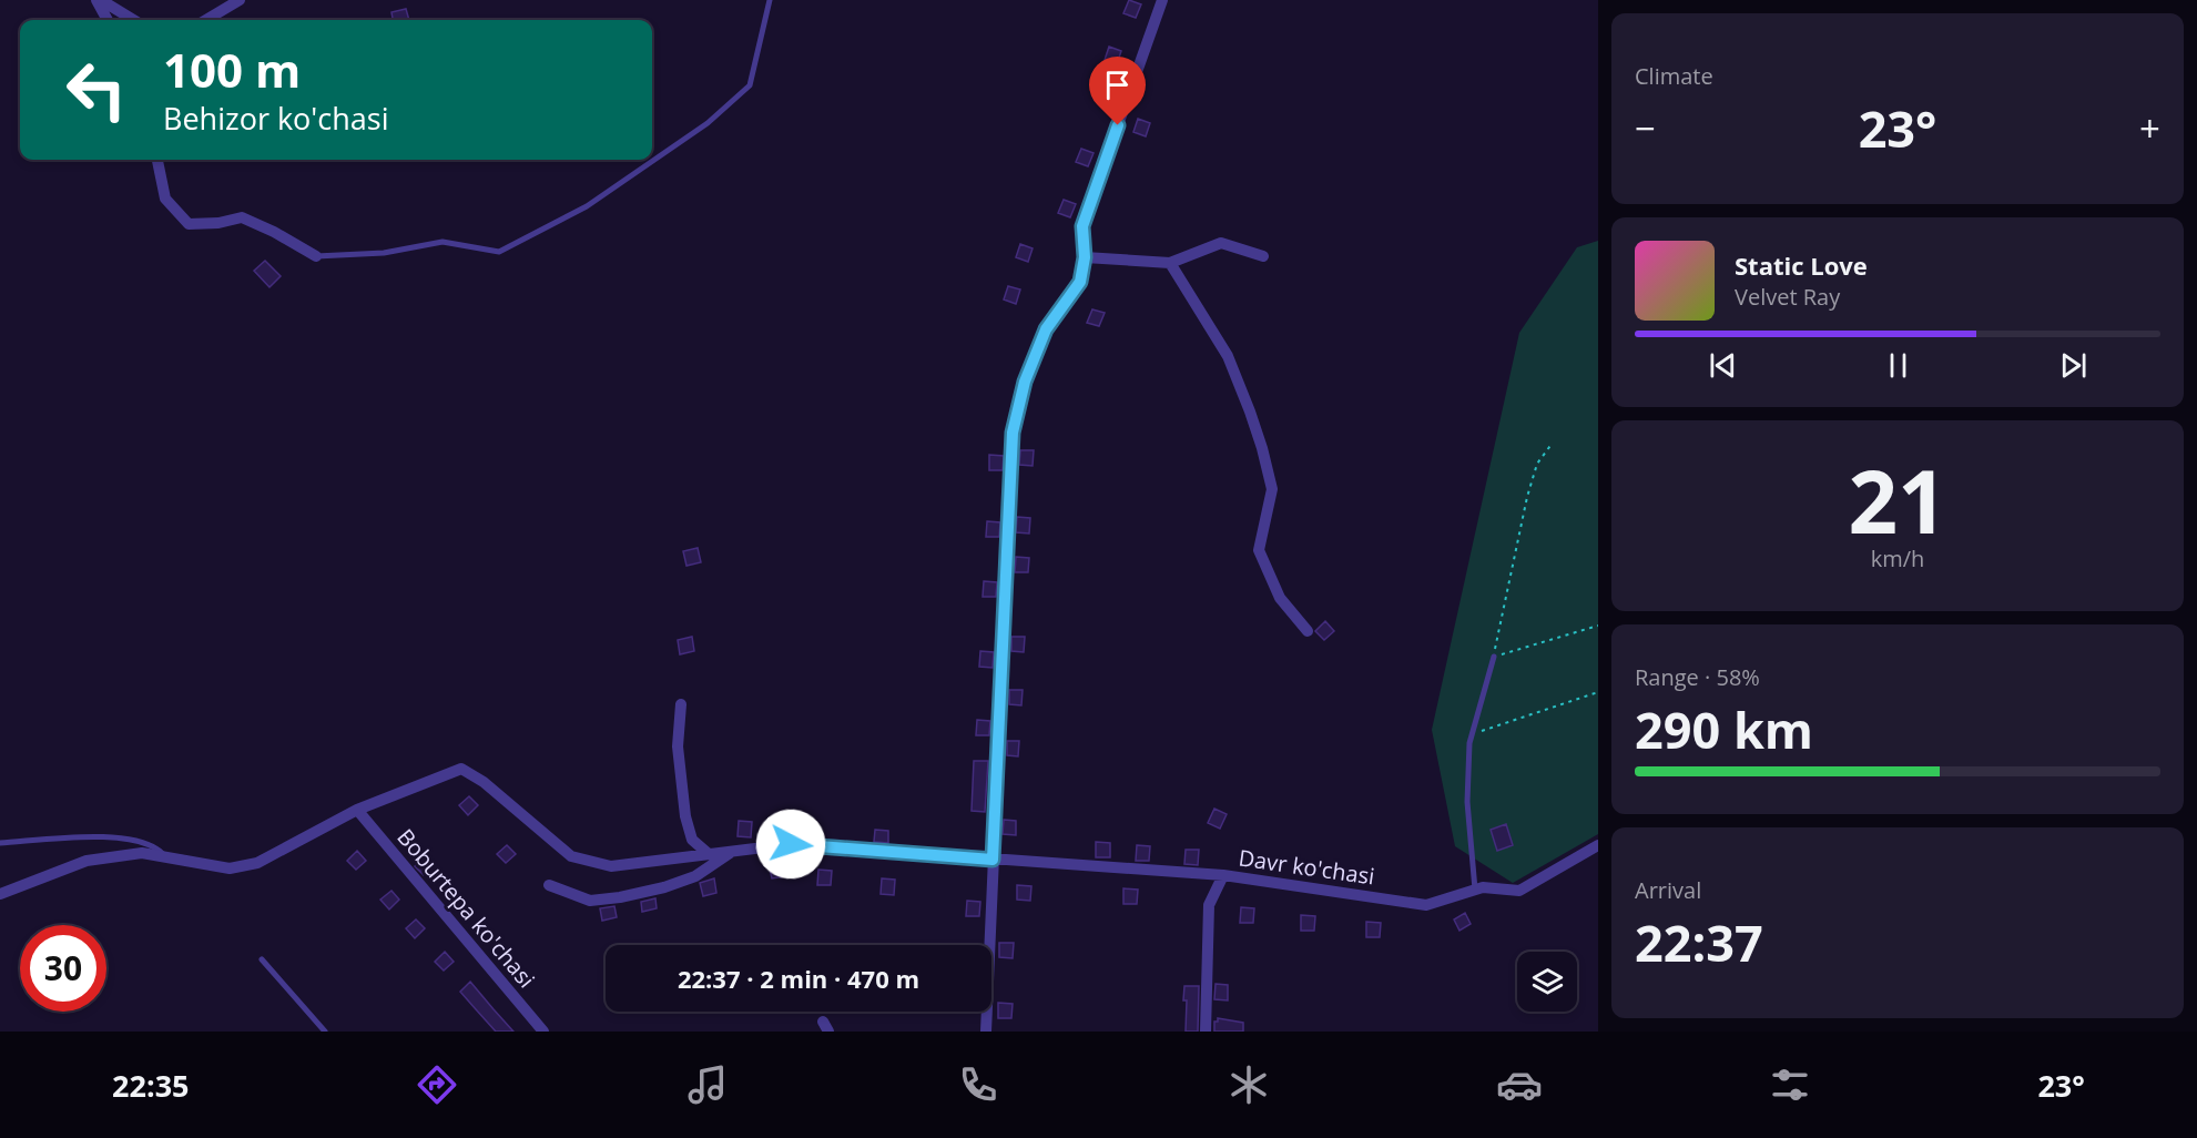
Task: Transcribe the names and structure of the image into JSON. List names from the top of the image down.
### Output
{
  "streets": {
    "street": ["Davr ko'chasi", "Boburtepa ko'chasi"]
  },
  "crossings": [
    ["Davr ko'chasi", "Boburtepa ko'chasi"]
  ],
  "page": {
    "tile": [
      "Climate",
      ["21", "km/h"],
      ["Range · 58%", "290 km"],
      ["Arrival", "22:37"]
    ],
    "turn": ["100 m", "Behizor ko'chasi"],
    "heat": ["−", "23°", "+"],
    "song": ["Static Love", "Velvet Ray"],
    "limit": "30",
    "trip": "22:37 · 2 min · 470 m",
    "tabs": ["22:35", "23°"]
  }
}
